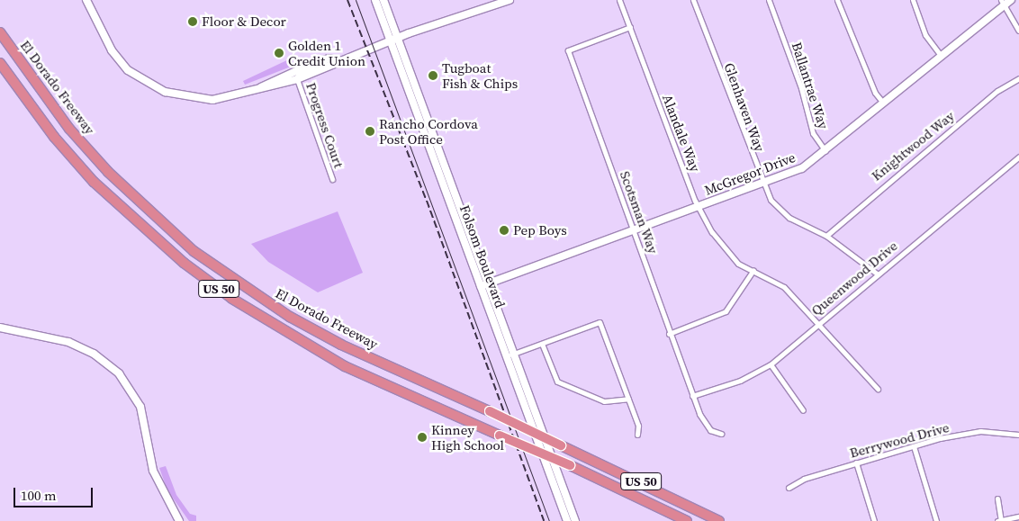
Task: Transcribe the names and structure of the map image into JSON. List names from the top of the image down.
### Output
{
  "streets": {
    "highway": ["El Dorado Freeway", "US 50"],
    "street": [
      "Ballantrae Way",
      "Glenhaven Way",
      "Progress Court",
      "Alandale Way",
      "Knightwood Way",
      "McGregor Drive",
      "Scotsman Way",
      "Folsom Boulevard",
      "Queenwood Drive",
      "Berrywood Drive"
    ]
  },
  "crossings": [
    ["Ballantrae Way", "McGregor Drive"],
    ["Glenhaven Way", "Knightwood Way"],
    ["Glenhaven Way", "McGregor Drive"],
    ["Glenhaven Way", "Queenwood Drive"],
    ["Alandale Way", "McGregor Drive"],
    ["Alandale Way", "Scotsman Way"],
    ["Alandale Way", "Queenwood Drive"],
    ["McGregor Drive", "Scotsman Way"],
    ["McGregor Drive", "Folsom Boulevard"],
    ["Scotsman Way", "Queenwood Drive"]
  ],
  "places": [
    "Floor & Decor",
    "Golden 1 Credit Union",
    "Tugboat Fish & Chips",
    "Rancho Cordova Post Office",
    "Pep Boys",
    "Kinney High School"
  ],
  "scale_bar": "100 m"
}
